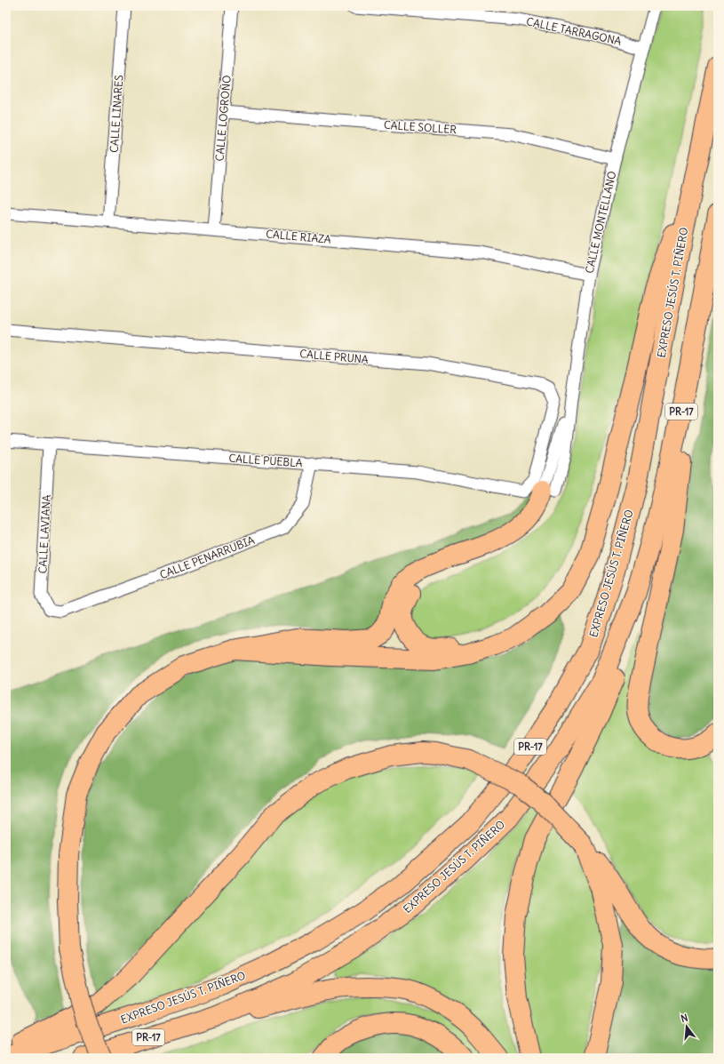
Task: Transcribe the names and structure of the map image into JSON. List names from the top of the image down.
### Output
{
  "streets": {
    "highway": ["EXPRESO JESÚS T. PIÑERO", "PR-17"],
    "street": [
      "CALLE TARRAGONA",
      "CALLE LINARES",
      "CALLE LOGROÑO",
      "CALLE SOLLER",
      "CALLE MONTELLANO",
      "CALLE RIAZA",
      "CALLE PRUNA",
      "CALLE PUEBLA",
      "CALLE LAVIANA",
      "CALLE PENARRUBIA"
    ]
  },
  "crossings": [
    ["CALLE TARRAGONA", "CALLE MONTELLANO"],
    ["CALLE LINARES", "CALLE RIAZA"],
    ["CALLE LOGROÑO", "CALLE SOLLER"],
    ["CALLE LOGROÑO", "CALLE RIAZA"],
    ["CALLE SOLLER", "CALLE MONTELLANO"],
    ["CALLE MONTELLANO", "CALLE RIAZA"],
    ["CALLE PRUNA", "CALLE PUEBLA"],
    ["CALLE PUEBLA", "CALLE LAVIANA"],
    ["CALLE PUEBLA", "CALLE PENARRUBIA"],
    ["CALLE LAVIANA", "CALLE PENARRUBIA"]
  ],
  "north": "top"
}
